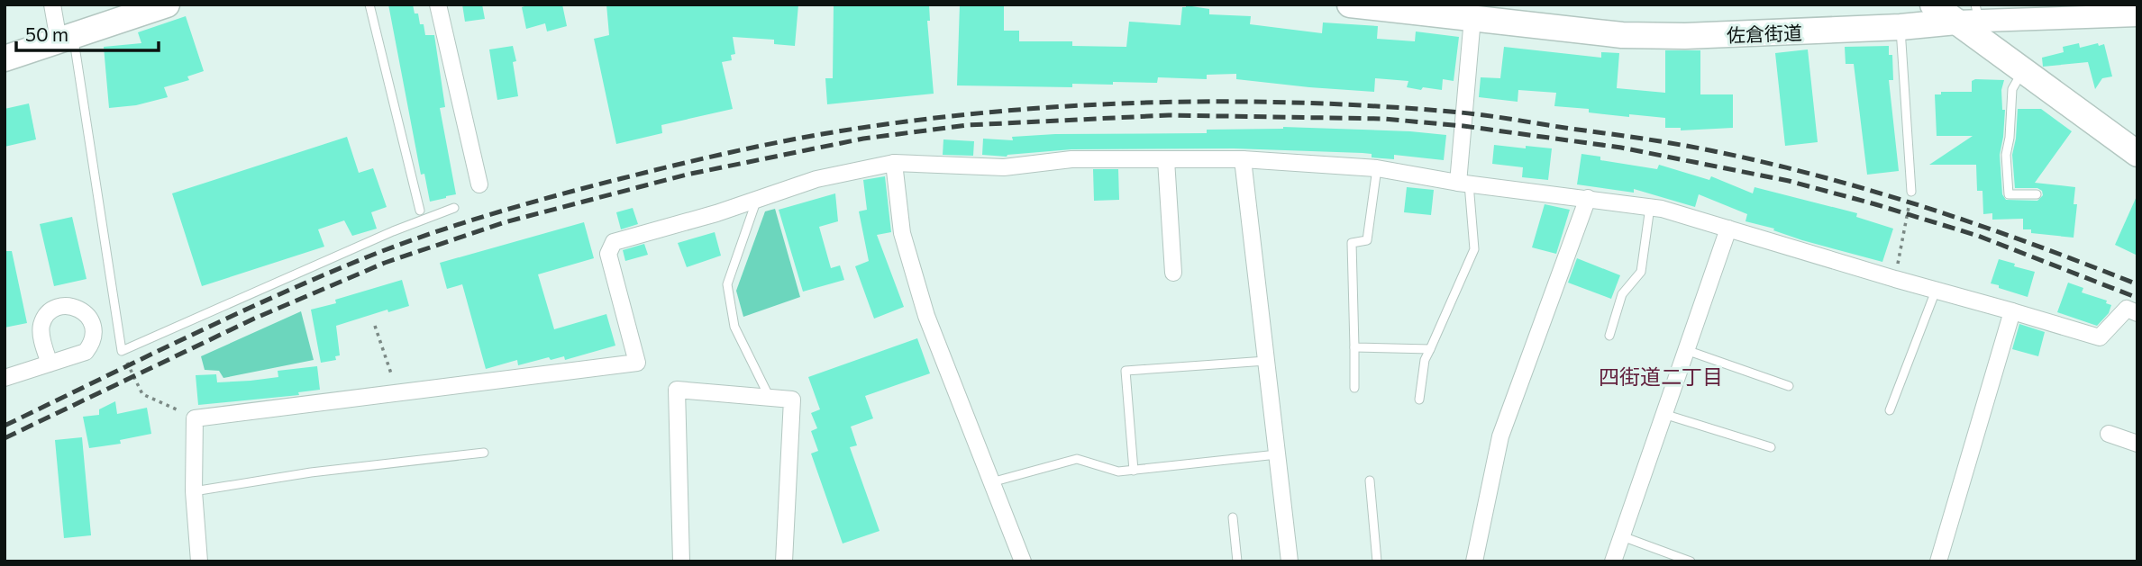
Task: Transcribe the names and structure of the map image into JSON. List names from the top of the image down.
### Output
{
  "streets": {
    "main road": ["佐倉街道"]
  },
  "districts": ["四街道二丁目"],
  "scale_bar": "50 m"
}
